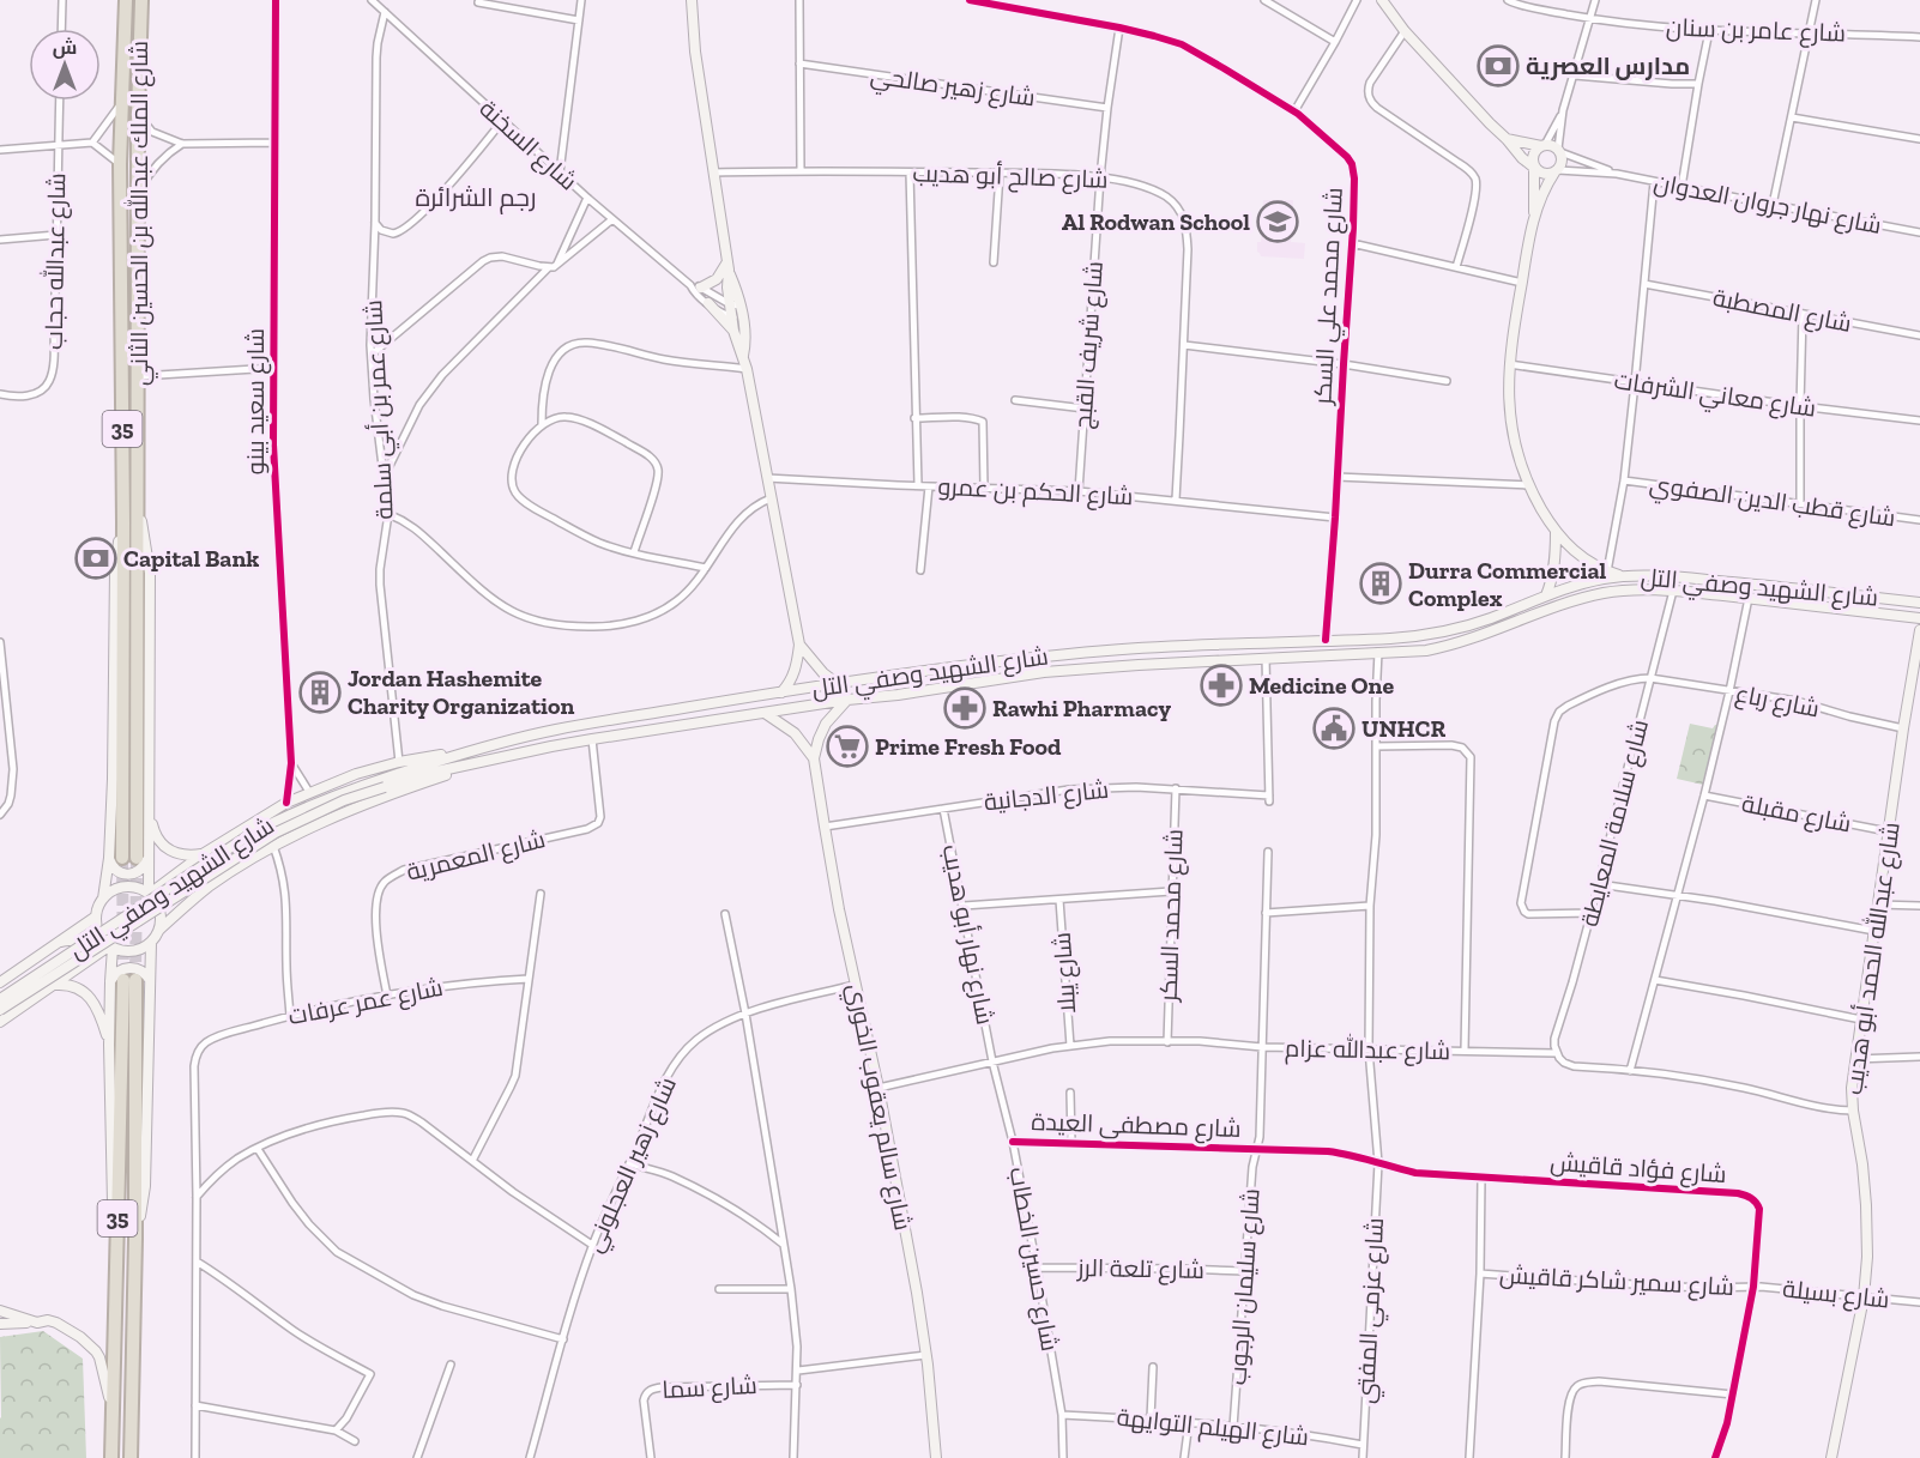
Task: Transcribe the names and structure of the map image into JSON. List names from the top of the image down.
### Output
{
  "streets": {
    "highway": ["شارع الملك عبدالله بن الحسين الثاني", "35"],
    "street": [
      "شارع عامر بن سنان",
      "شارع زهير صالحي",
      "شارع السخنة",
      "شارع صالح أبو هديب",
      "شارع نهار جروان العدوان",
      "شارع عبدالله حجاب",
      "شارع محمد علي السكر",
      "شارع المصطبة",
      "شارع شريف القبج",
      "شارع معاني الشرفات",
      "شارع سعيد بينو",
      "شارع عمر بن أبي سلمة",
      "شارع الحكم بن عمرو",
      "شارع قطب الدين الصفوي",
      "شارع الشهيد وصفي التل",
      "شارع رباع",
      "شارع الدجانية",
      "شارع مقبلة",
      "شارع سلامة المعايطة",
      "شارع المعمرية",
      "شارع محمد السكر",
      "شارع نهار أبو هديب",
      "شارع عبدالله الحمد أبو هديب",
      "شارع يبلا",
      "شارع عمر عرفات",
      "شارع عبدالله عزام",
      "شارع سالم يعقوب الخوري",
      "شارع مصطفى العيدة",
      "شارع زهير العجلوني",
      "شارع فؤاد قاقيش",
      "شارع حسين الخطاب",
      "شارع تلعة الرز",
      "شارع سمير شاكر قاقيش",
      "شارع سليمان الرجوب",
      "شارع بسيلة",
      "شارع عزمي المفتي",
      "شارع سما",
      "شارع الهيلم التوايهة"
    ]
  },
  "crossings": [
    ["شارع زهير صالحي", "شارع شريف القبج"],
    ["شارع السخنة", "شارع عمر بن أبي سلمة"],
    ["شارع صالح أبو هديب", "شارع شريف القبج"],
    ["شارع صالح أبو هديب", "شارع الحكم بن عمرو"],
    ["شارع نهار جروان العدوان", "شارع قطب الدين الصفوي"],
    ["شارع محمد علي السكر", "شارع شريف القبج"],
    ["شارع محمد علي السكر", "شارع الحكم بن عمرو"],
    ["شارع محمد علي السكر", "شارع الشهيد وصفي التل"],
    ["شارع المصطبة", "شارع قطب الدين الصفوي"],
    ["شارع شريف القبج", "شارع الحكم بن عمرو"],
    ["شارع معاني الشرفات", "شارع قطب الدين الصفوي"],
    ["شارع الشهيد وصفي التل", "شارع الدجانية"],
    ["شارع الشهيد وصفي التل", "شارع سلامة المعايطة"],
    ["شارع الشهيد وصفي التل", "شارع المعمرية"],
    ["شارع الشهيد وصفي التل", "شارع سالم يعقوب الخوري"],
    ["شارع الشهيد وصفي التل", "شارع عزمي المفتي"],
    ["شارع رباع", "شارع سلامة المعايطة"],
    ["شارع رباع", "شارع عبدالله الحمد أبو هديب"],
    ["شارع الدجانية", "شارع محمد السكر"],
    ["شارع الدجانية", "شارع نهار أبو هديب"],
    ["شارع الدجانية", "شارع سالم يعقوب الخوري"],
    ["شارع مقبلة", "شارع عبدالله الحمد أبو هديب"],
    ["شارع سلامة المعايطة", "شارع عبدالله عزام"],
    ["شارع المعمرية", "شارع عمر عرفات"],
    ["شارع محمد السكر", "شارع عبدالله عزام"],
    ["شارع نهار أبو هديب", "شارع عبدالله عزام"],
    ["شارع نهار أبو هديب", "شارع حسين الخطاب"],
    ["شارع عبدالله الحمد أبو هديب", "شارع عبدالله عزام"],
    ["شارع عبدالله الحمد أبو هديب", "شارع بسيلة"],
    ["شارع يبلا", "شارع عبدالله عزام"],
    ["شارع عبدالله عزام", "شارع سالم يعقوب الخوري"],
    ["شارع عبدالله عزام", "شارع حسين الخطاب"],
    ["شارع عبدالله عزام", "شارع سليمان الرجوب"],
    ["شارع عبدالله عزام", "شارع عزمي المفتي"],
    ["شارع سالم يعقوب الخوري", "شارع زهير العجلوني"],
    ["شارع مصطفى العيدة", "شارع فؤاد قاقيش"],
    ["شارع مصطفى العيدة", "شارع حسين الخطاب"],
    ["شارع مصطفى العيدة", "شارع سليمان الرجوب"],
    ["شارع فؤاد قاقيش", "شارع سمير شاكر قاقيش"],
    ["شارع فؤاد قاقيش", "شارع سليمان الرجوب"],
    ["شارع فؤاد قاقيش", "شارع بسيلة"],
    ["شارع فؤاد قاقيش", "شارع عزمي المفتي"],
    ["شارع حسين الخطاب", "شارع تلعة الرز"],
    ["شارع حسين الخطاب", "شارع الهيلم التوايهة"],
    ["شارع تلعة الرز", "شارع سليمان الرجوب"],
    ["شارع سمير شاكر قاقيش", "شارع بسيلة"],
    ["شارع سليمان الرجوب", "شارع الهيلم التوايهة"],
    ["شارع عزمي المفتي", "شارع الهيلم التوايهة"]
  ],
  "districts": ["رجم الشرائرة"],
  "places": {
    "bank": ["مدارس العصرية", "Capital Bank"],
    "school or university": ["Al Rodwan School"],
    "building": ["Durra Commercial Complex", "Jordan Hashemite Charity Organization"],
    "pharmacy": ["Medicine One", "Rawhi Pharmacy"],
    "public building": ["UNHCR"],
    "supermarket": ["Prime Fresh Food"]
  },
  "north": "top"
}
